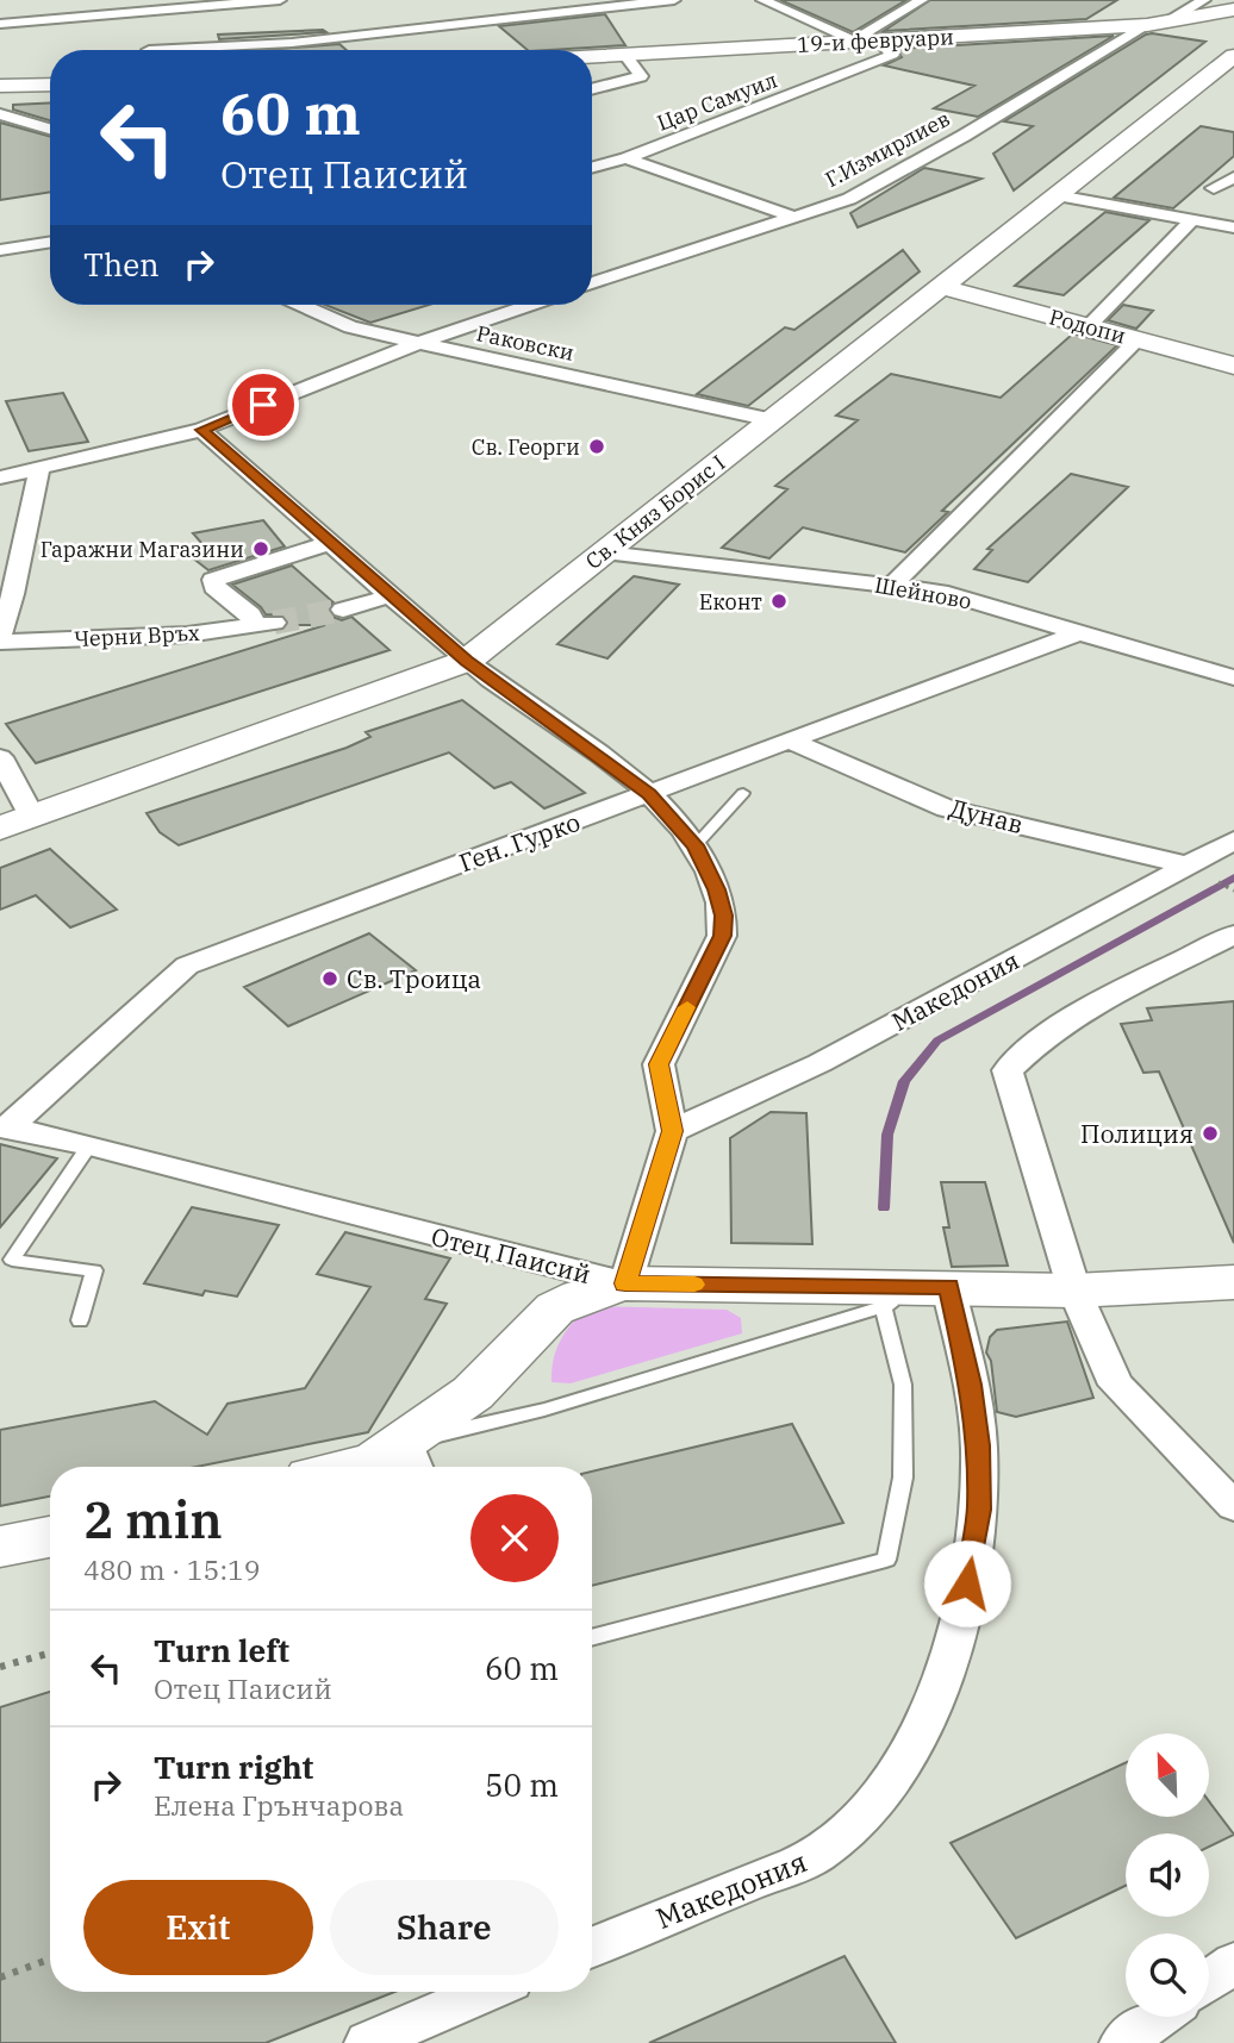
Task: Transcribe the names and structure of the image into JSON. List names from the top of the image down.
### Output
{
  "streets": {
    "street": [
      "19-и февруари",
      "Цар Самуил",
      "Г.Измирлиев",
      "Родопи",
      "Раковски",
      "Св. Княз Борис I",
      "Шейново",
      "Черни Връх",
      "Дунав",
      "Ген. Гурко",
      "Македония",
      "Отец Паисий"
    ]
  },
  "crossings": [
    ["19-и февруари", "Цар Самуил"],
    ["19-и февруари", "Г.Измирлиев"],
    ["Родопи", "Св. Княз Борис I"],
    ["Раковски", "Св. Княз Борис I"],
    ["Св. Княз Борис I", "Шейново"],
    ["Шейново", "Ген. Гурко"],
    ["Дунав", "Ген. Гурко"],
    ["Дунав", "Македония"],
    ["Ген. Гурко", "Отец Паисий"],
    ["Македония", "Отец Паисий"]
  ],
  "places": [
    "Св. Георги",
    "Гаражни Магазини",
    "Еконт",
    "Св. Троица",
    "Полиция"
  ],
  "north": "top left",
  "page": {
    "turn": ["60 m", "Отец Паисий"],
    "then": "Then",
    "heading": ["2 min", "480 m · 15:19"],
    "list": [
      {
        "name": "Turn left",
        "note": "Отец Паисий",
        "value": "60 m"
      },
      {
        "name": "Turn right",
        "note": "Елена Грънчарова",
        "value": "50 m"
      }
    ],
    "buttons": ["Exit", "Share"]
  }
}
